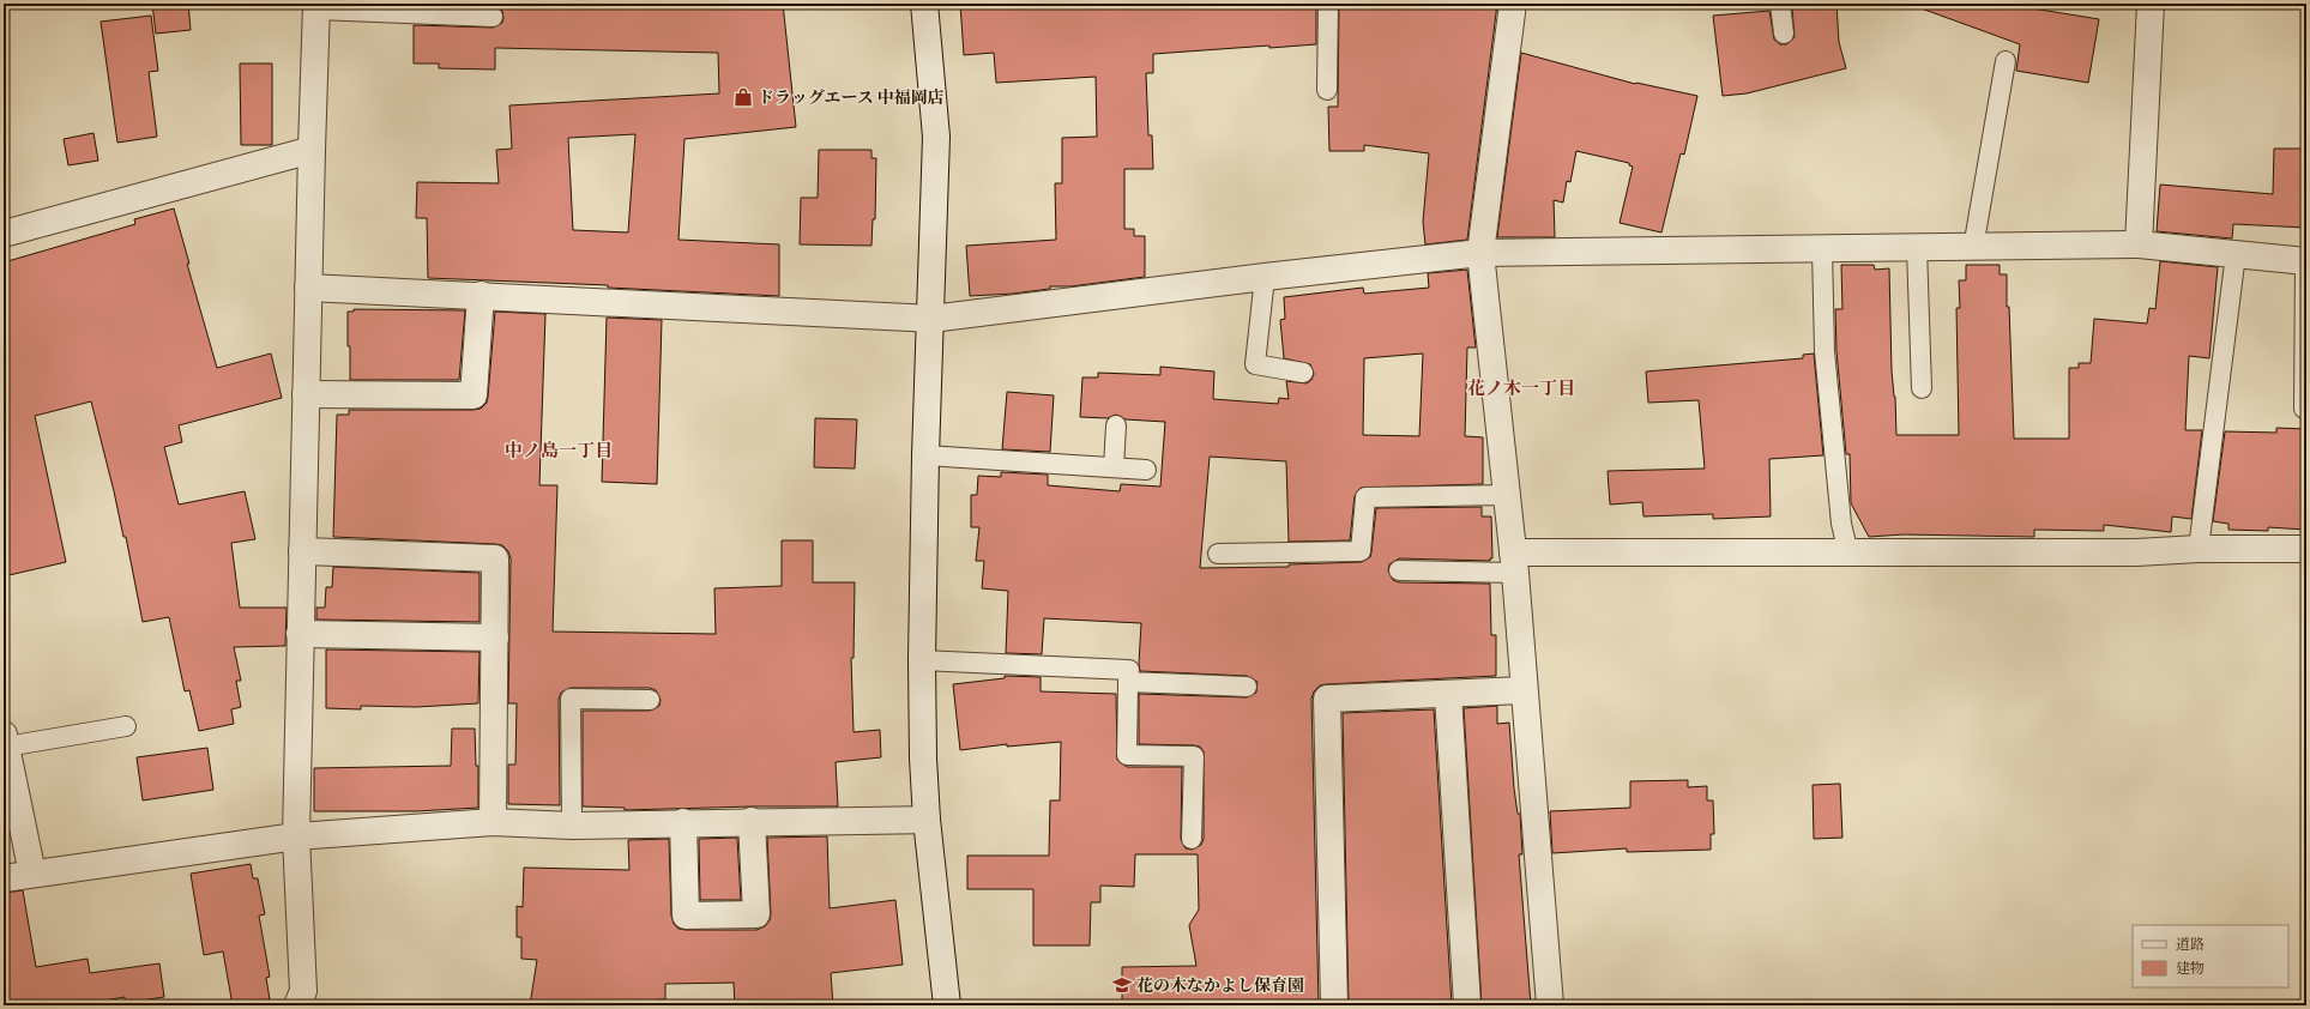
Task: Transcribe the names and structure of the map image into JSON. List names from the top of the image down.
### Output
{
  "districts": ["花ノ木一丁目", "中ノ島一丁目"],
  "places": {
    "shop": ["ドラッグエース 中福岡店"],
    "school or university": ["花の木なかよし保育園"]
  },
  "legend": ["道路", "建物"]
}
